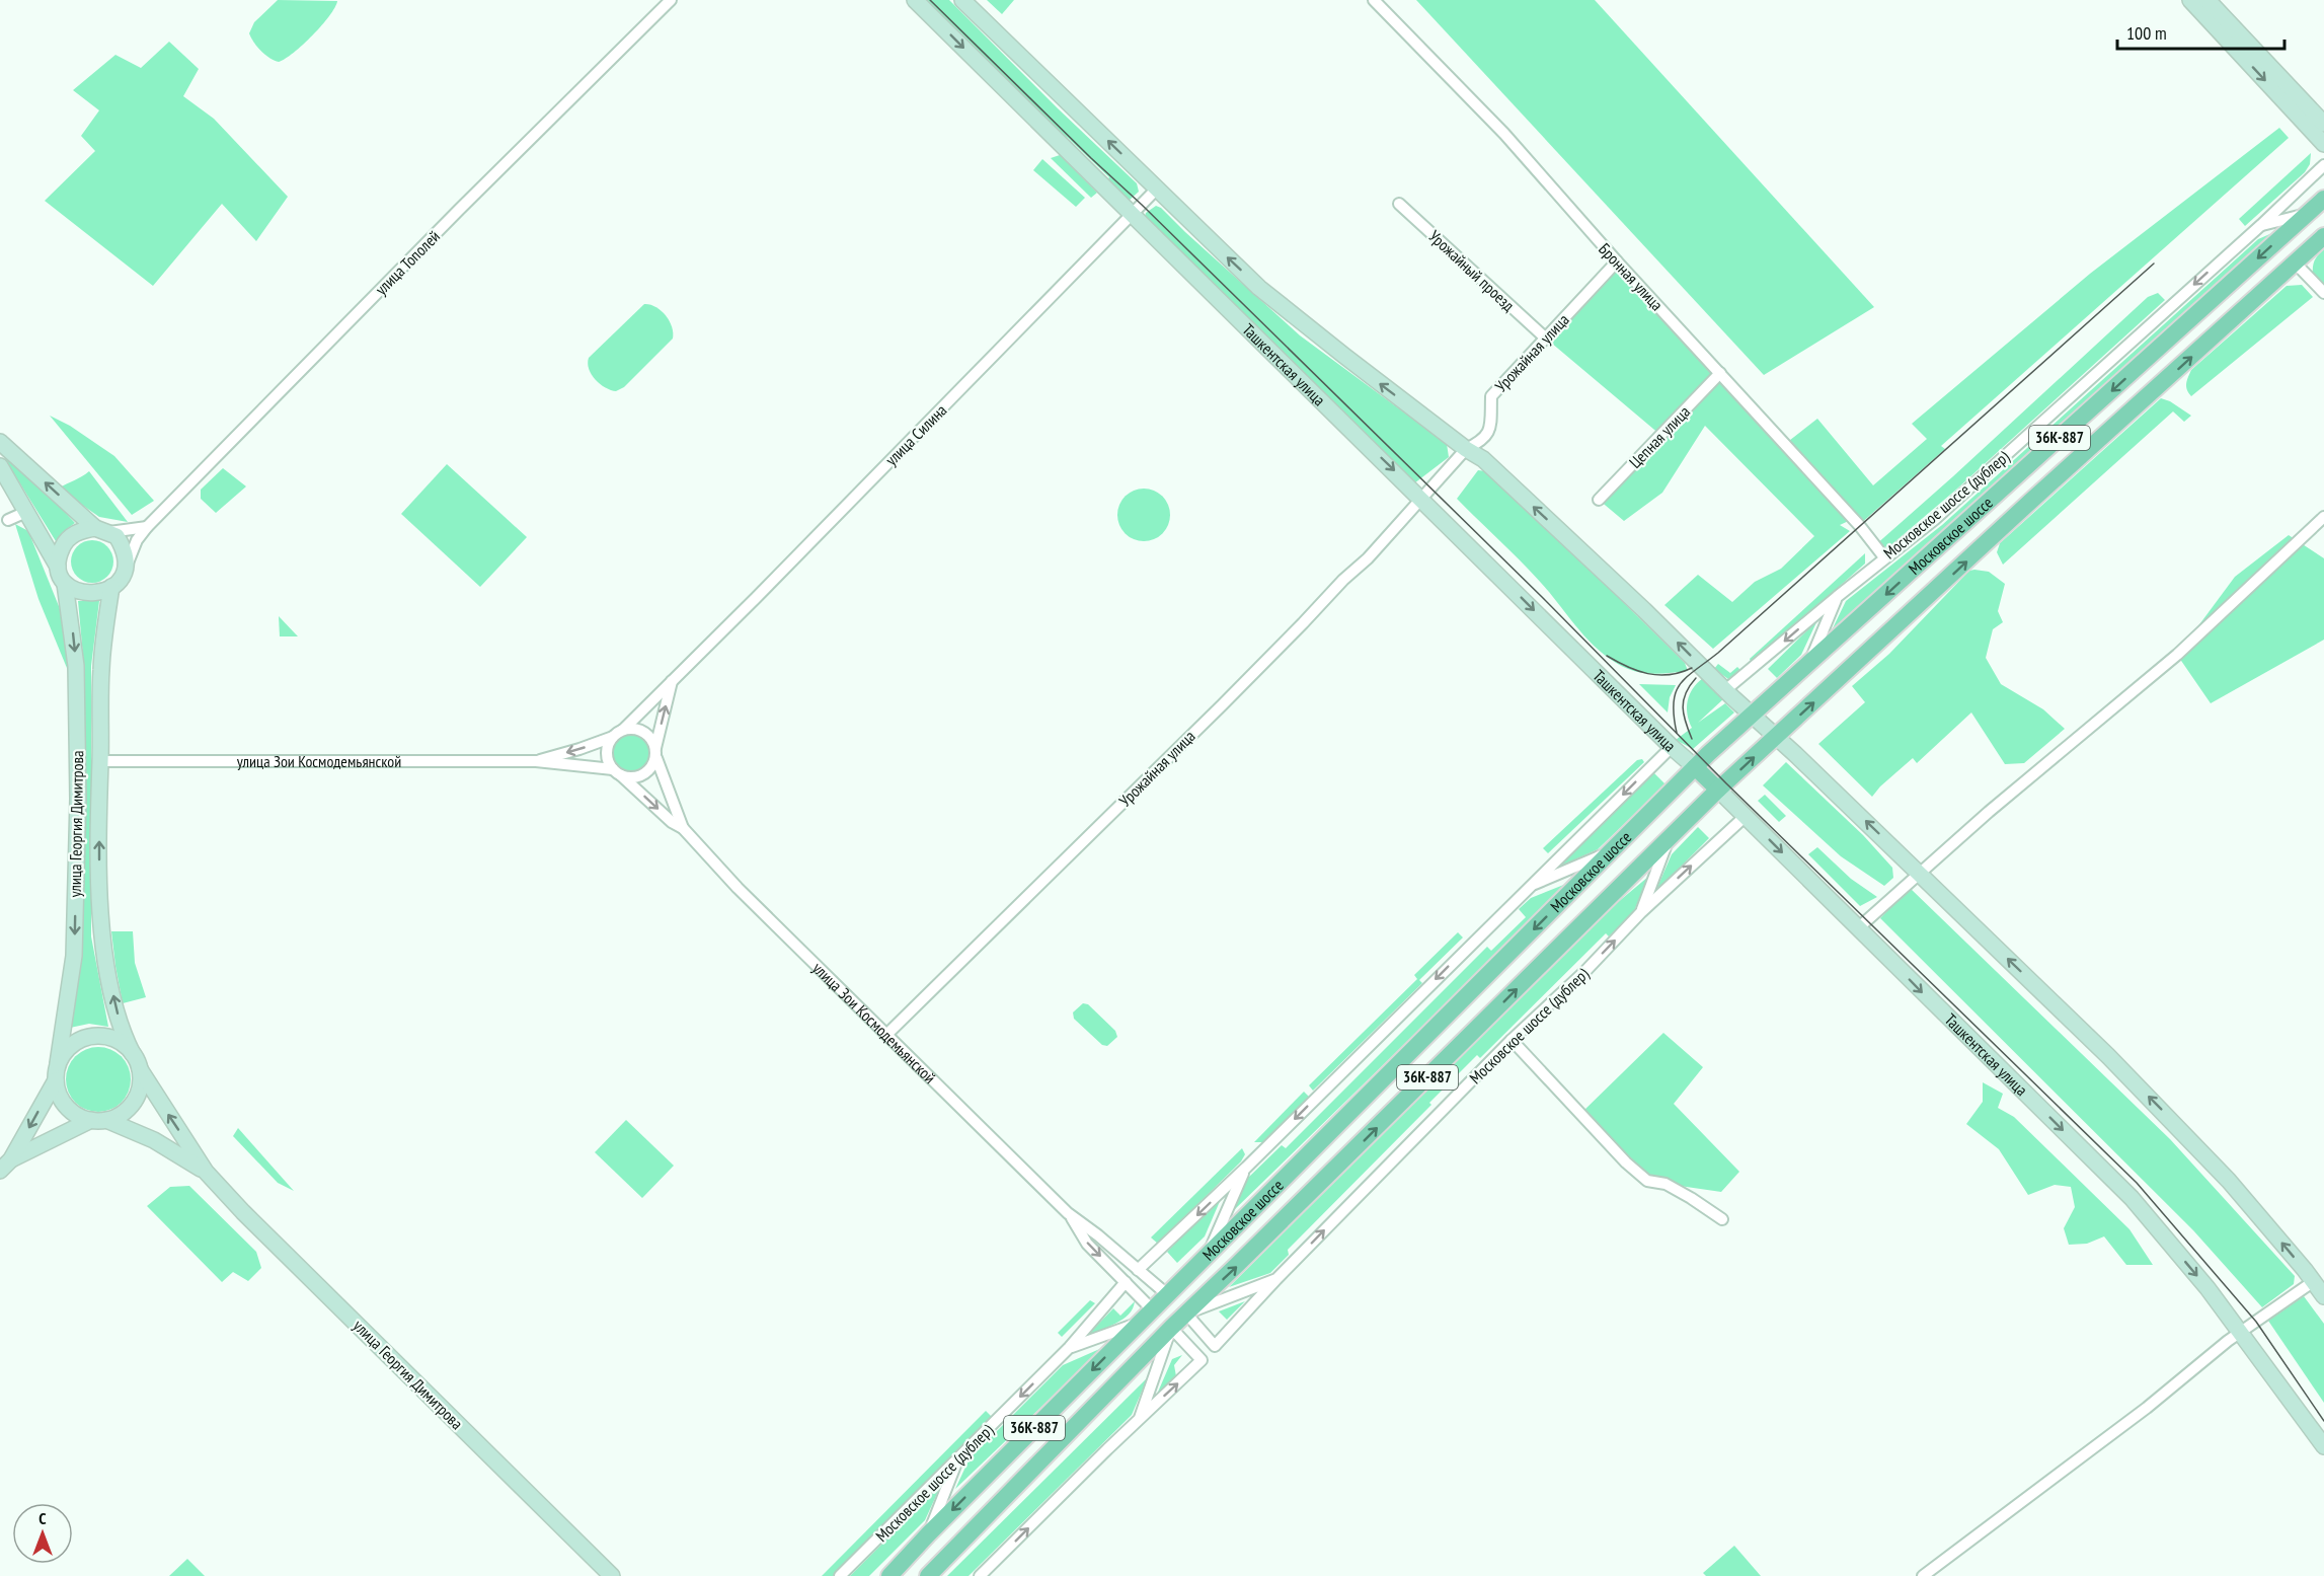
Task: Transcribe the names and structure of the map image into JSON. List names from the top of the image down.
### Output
{
  "streets": {
    "main road": [
      "Ташкентская улица",
      "36К-887",
      "Московское шоссе",
      "улица Зои Космодемьянской",
      "улица Георгия Димитрова"
    ],
    "street": [
      "улица Тополей",
      "Урожайный проезд",
      "Бронная улица",
      "Урожайная улица",
      "улица Силина",
      "Цепная улица",
      "Московское шоссе (дублер)"
    ]
  },
  "crossings": [
    ["улица Тополей", "улица Георгия Димитрова"],
    ["Урожайный проезд", "Урожайная улица"],
    ["Бронная улица", "Урожайная улица"],
    ["Бронная улица", "Цепная улица"],
    ["Бронная улица", "Московское шоссе (дублер)"],
    ["Урожайная улица", "Ташкентская улица"],
    ["Урожайная улица", "улица Зои Космодемьянской"],
    ["Ташкентская улица", "улица Силина"],
    ["Ташкентская улица", "Московское шоссе (дублер)"],
    ["Ташкентская улица", "Московское шоссе"],
    ["улица Силина", "улица Зои Космодемьянской"],
    ["Московское шоссе (дублер)", "улица Зои Космодемьянской"],
    ["Московское шоссе", "улица Зои Космодемьянской"],
    ["улица Зои Космодемьянской", "улица Георгия Димитрова"]
  ],
  "scale_bar": "100 m",
  "north": "top"
}
